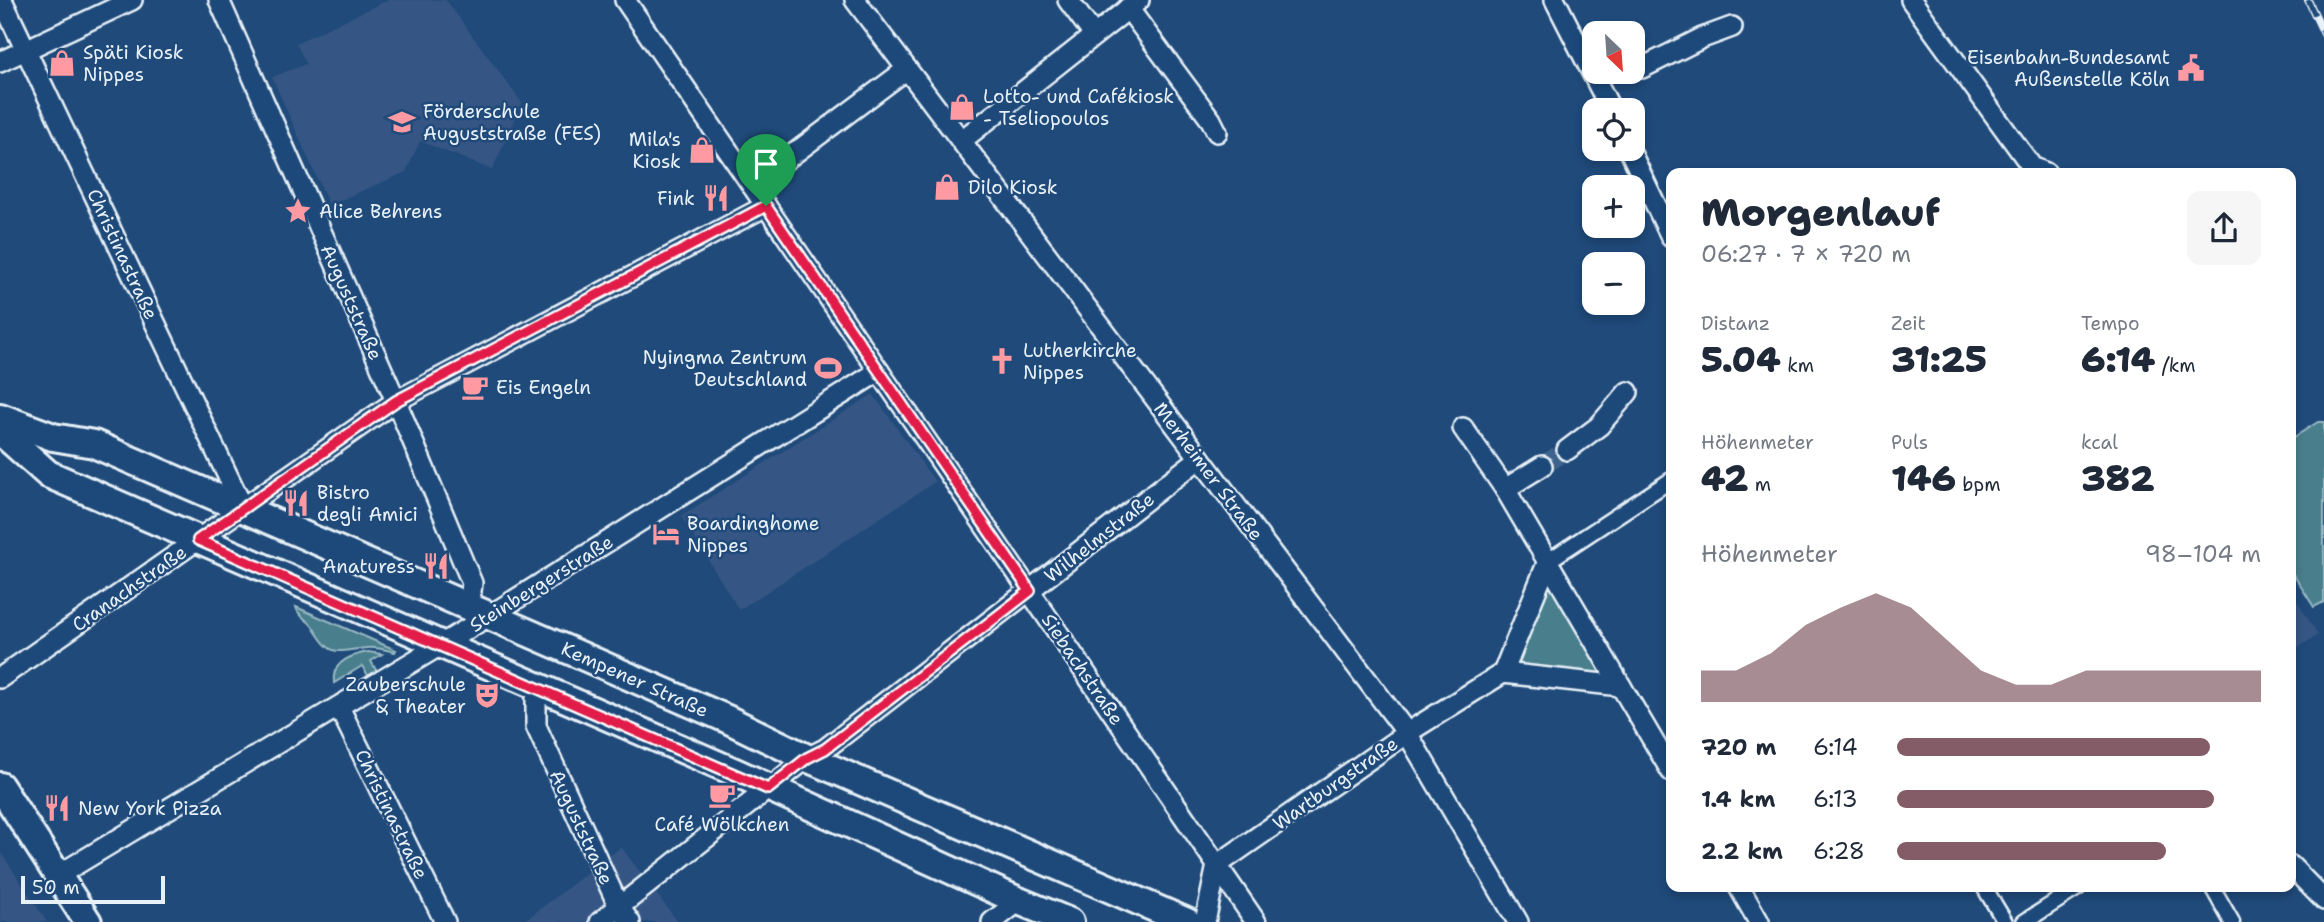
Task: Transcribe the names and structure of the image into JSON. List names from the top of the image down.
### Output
{
  "streets": {
    "main road": ["Kempener Straße"],
    "street": [
      "Christinastraße",
      "Auguststraße",
      "Merheimer Straße",
      "Wilhelmstraße",
      "Steinbergerstraße",
      "Cranachstraße",
      "Siebachstraße",
      "Wartburgstraße"
    ]
  },
  "crossings": [
    ["Christinastraße", "Steinbergerstraße"],
    ["Christinastraße", "Cranachstraße"],
    ["Christinastraße", "Kempener Straße"],
    ["Auguststraße", "Wilhelmstraße"],
    ["Auguststraße", "Steinbergerstraße"],
    ["Auguststraße", "Cranachstraße"],
    ["Auguststraße", "Kempener Straße"],
    ["Merheimer Straße", "Wilhelmstraße"],
    ["Merheimer Straße", "Wartburgstraße"],
    ["Wilhelmstraße", "Siebachstraße"],
    ["Wilhelmstraße", "Kempener Straße"],
    ["Steinbergerstraße", "Siebachstraße"],
    ["Steinbergerstraße", "Kempener Straße"],
    ["Cranachstraße", "Siebachstraße"],
    ["Cranachstraße", "Kempener Straße"],
    ["Siebachstraße", "Wartburgstraße"]
  ],
  "places": {
    "shop": [
      "Späti Kiosk Nippes",
      "Lotto- und Cafékiosk - Tseliopoulos",
      "Mila's Kiosk",
      "Dilo Kiosk"
    ],
    "public building": ["Eisenbahn-Bundesamt Außenstelle Köln"],
    "school or university": ["Förderschule Auguststraße (FES)"],
    "restaurant": [
      "Fink",
      "Bistro degli Amici",
      "Anaturess",
      "New York Pizza"
    ],
    "place": ["Alice Behrens"],
    "church": ["Lutherkirche Nippes"],
    "sports": ["Nyingma Zentrum Deutschland"],
    "cafe": ["Eis Engeln", "Café Wölkchen"],
    "hotel": ["Boardinghome Nippes"],
    "theatre": ["Zauberschule & Theater"]
  },
  "scale_bar": "50 m",
  "north": "bottom right",
  "page": {
    "map_buttons": ["+", "−"],
    "heading": ["Morgenlauf", "06:27 · 7 × 720 m"],
    "stats": [
      ["Distanz", "5.04 km"],
      ["Zeit", "31:25"],
      ["Tempo", "6:14 /km"],
      ["Höhenmeter", "42 m"],
      ["Puls", "146 bpm"],
      ["kcal", "382"]
    ],
    "chart": ["Höhenmeter", "98–104 m"],
    "list": [
      {
        "name": "720 m",
        "note": "6:14"
      },
      {
        "name": "1.4 km",
        "note": "6:13"
      },
      {
        "name": "2.2 km",
        "note": "6:28"
      }
    ],
    "scale": "50 m"
  }
}
